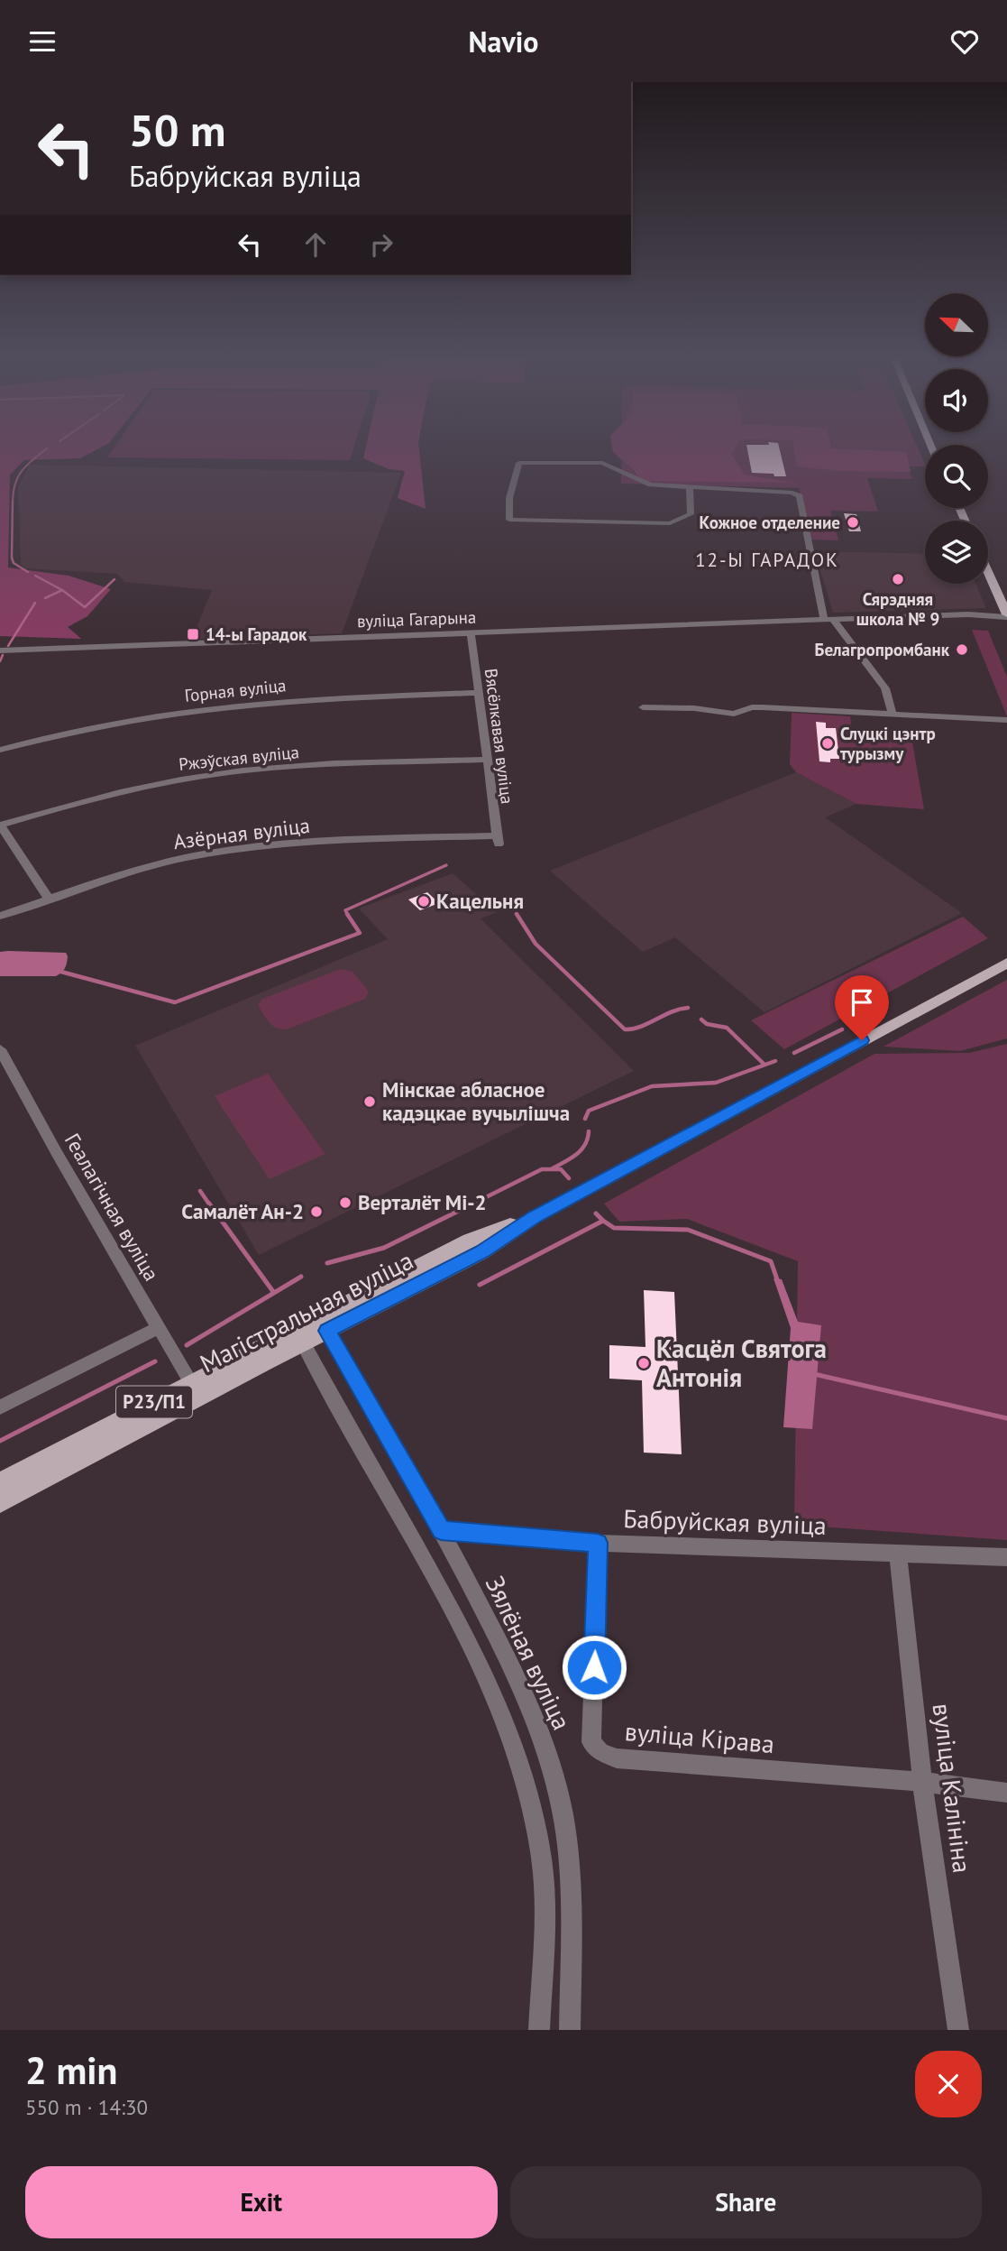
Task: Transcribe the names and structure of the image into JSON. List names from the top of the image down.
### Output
{
  "streets": {
    "main road": ["Магістральная вуліца", "Р23/П1"],
    "street": [
      "вуліца Гагарына",
      "Горная вуліца",
      "Вясёлкавая вуліца",
      "Ржэўская вуліца",
      "Азёрная вуліца",
      "Геалагічная вуліца",
      "Бабруйская вуліца",
      "Зялёная вуліца",
      "вуліца Кірава",
      "вуліца Калініна"
    ]
  },
  "crossings": [
    ["вуліца Гагарына", "Вясёлкавая вуліца"],
    ["Горная вуліца", "Вясёлкавая вуліца"],
    ["Вясёлкавая вуліца", "Ржэўская вуліца"],
    ["Вясёлкавая вуліца", "Азёрная вуліца"],
    ["Геалагічная вуліца", "Магістральная вуліца"],
    ["Магістральная вуліца", "Зялёная вуліца"],
    ["Бабруйская вуліца", "Зялёная вуліца"],
    ["Бабруйская вуліца", "вуліца Кірава"],
    ["Бабруйская вуліца", "вуліца Калініна"],
    ["вуліца Кірава", "вуліца Калініна"]
  ],
  "districts": ["12-Ы ГАРАДОК"],
  "places": {
    "other": [
      "Кожное отделение",
      "Сярэдняя школа № 9",
      "Белагропромбанк",
      "Слуцкі цэнтр турызму",
      "Кацельня",
      "Мінскае абласное кадэцкае вучылішча",
      "Верталёт Мі-2",
      "Самалёт Ан-2",
      "Касцёл Святога Антонія"
    ],
    "transit": ["14-ы Гарадок"]
  },
  "north": "top left",
  "page": {
    "header": "Navio",
    "turn": ["50 m", "Бабруйская вуліца"],
    "heading": ["2 min", "550 m · 14:30"],
    "buttons": ["Exit", "Share"]
  }
}
